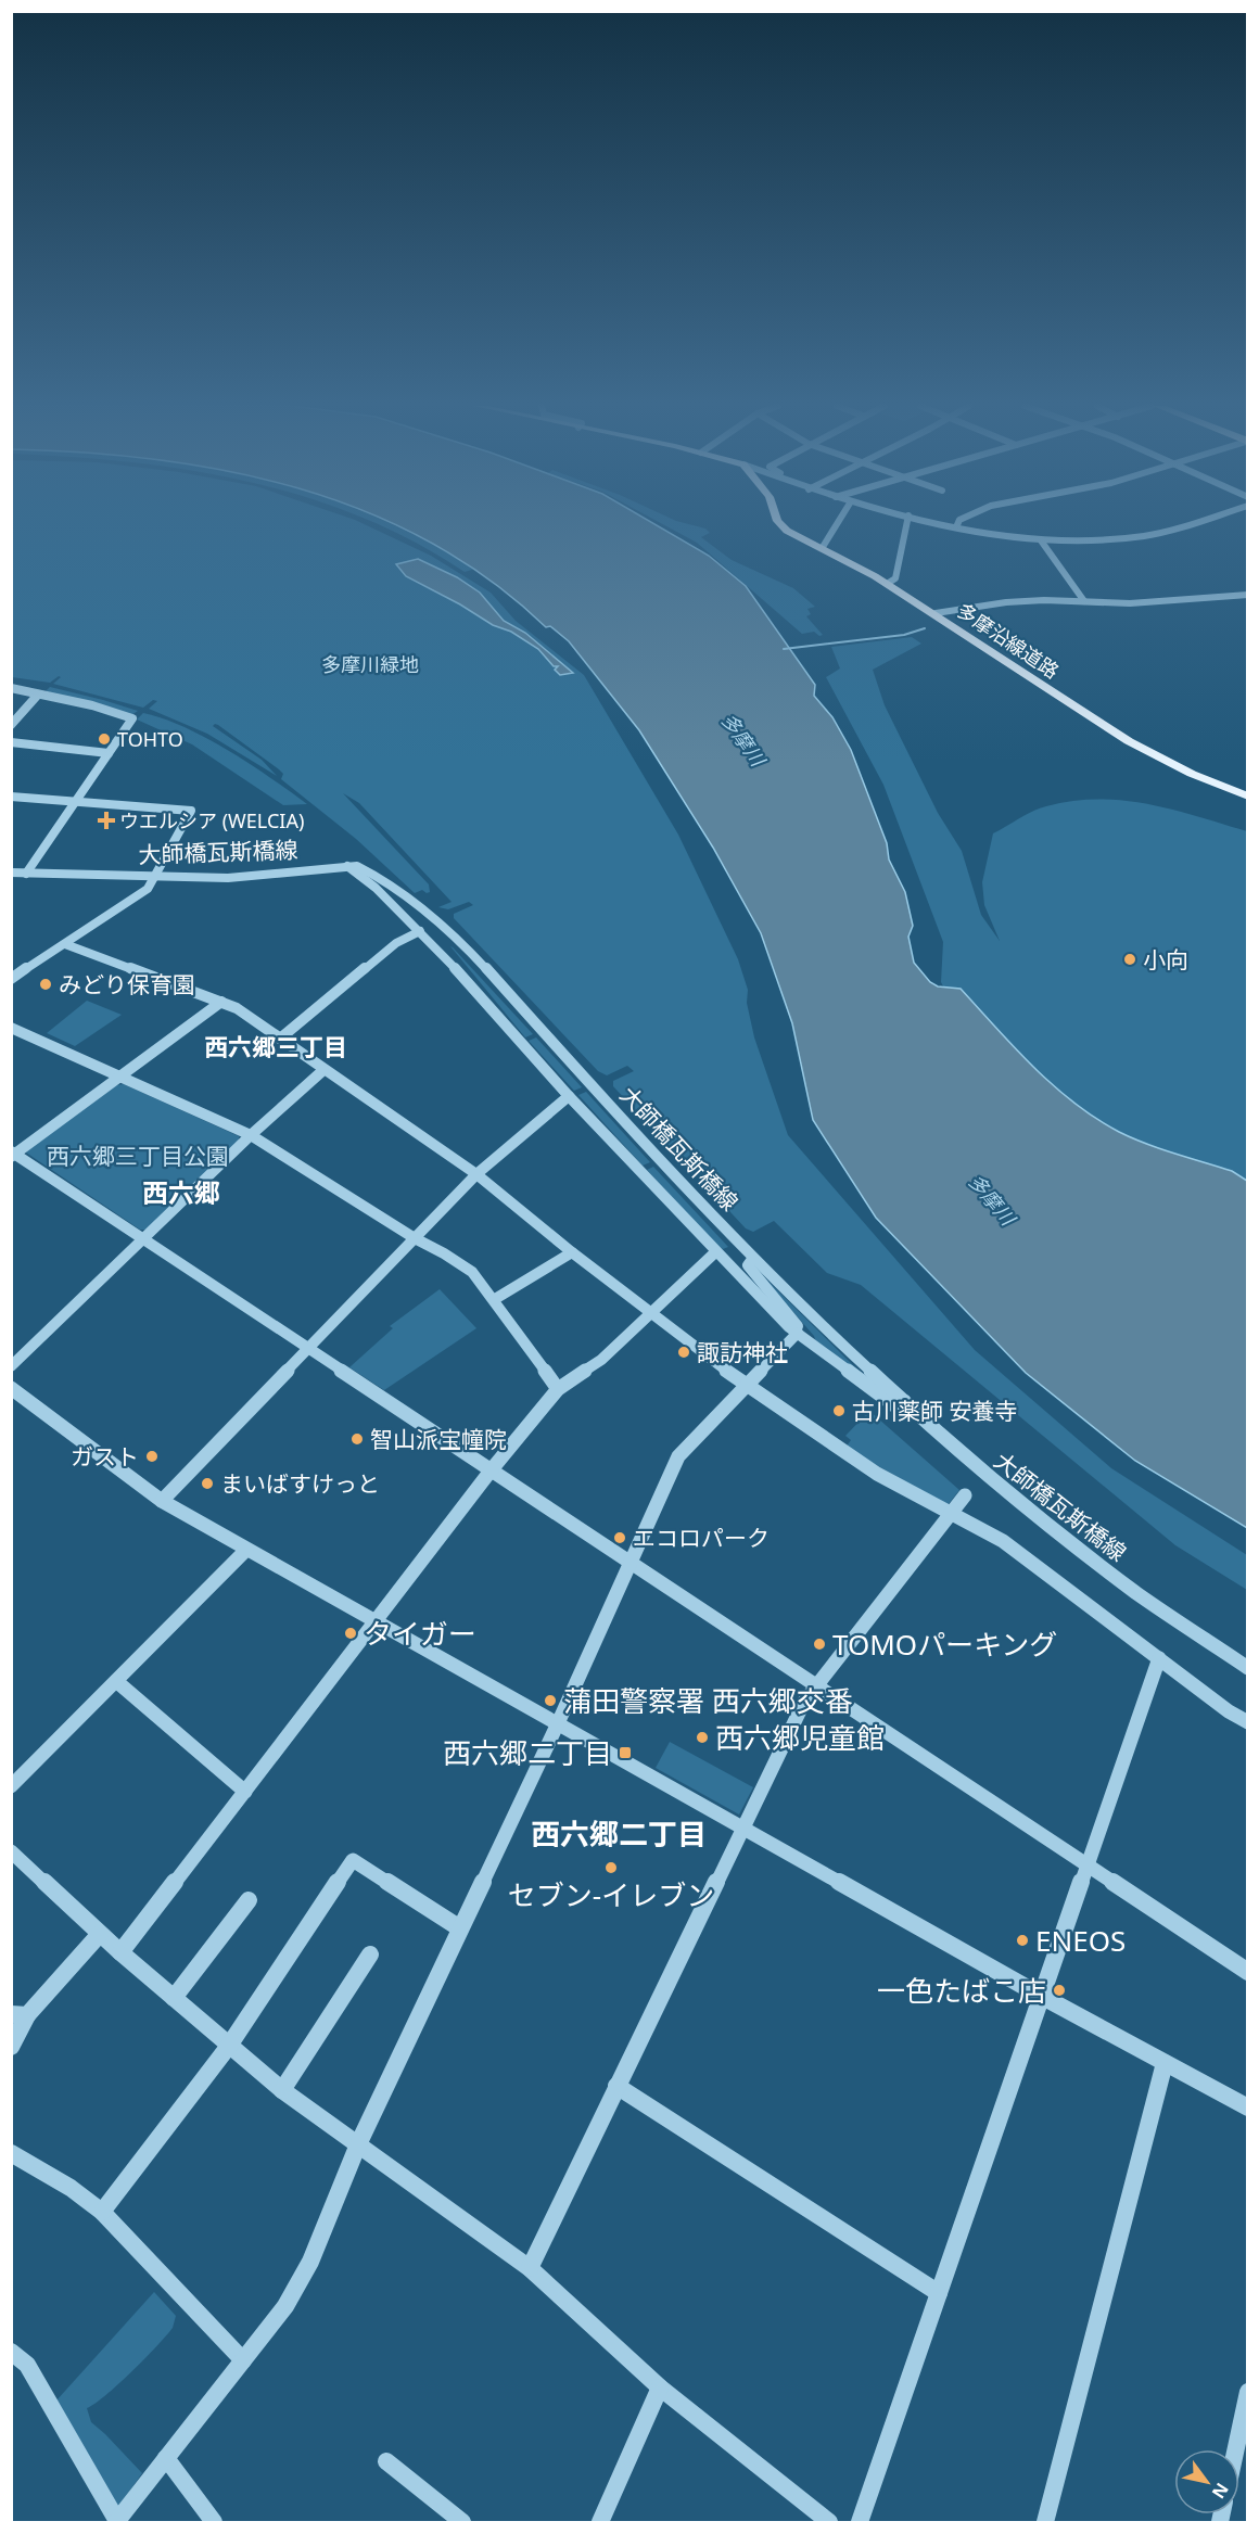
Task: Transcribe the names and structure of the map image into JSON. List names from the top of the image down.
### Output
{
  "streets": {
    "main road": ["多摩沿線道路"],
    "street": ["大師橋瓦斯橋線"]
  },
  "districts": ["西六郷三丁目", "西六郷", "西六郷二丁目"],
  "water": ["多摩川"],
  "parks": ["多摩川緑地", "西六郷三丁目公園"],
  "places": {
    "other": [
      "TOHTO",
      "小向",
      "みどり保育園",
      "諏訪神社",
      "古川薬師 安養寺",
      "智山派宝幢院",
      "ガスト",
      "まいばすけっと",
      "エコロパーク",
      "タイガー",
      "TOMOパーキング",
      "蒲田警察署 西六郷交番",
      "西六郷児童館",
      "セブン-イレブン",
      "ENEOS",
      "一色たばこ店"
    ],
    "health": ["ウエルシア (WELCIA)"],
    "transit": ["西六郷二丁目"]
  },
  "north": "bottom right"
}
